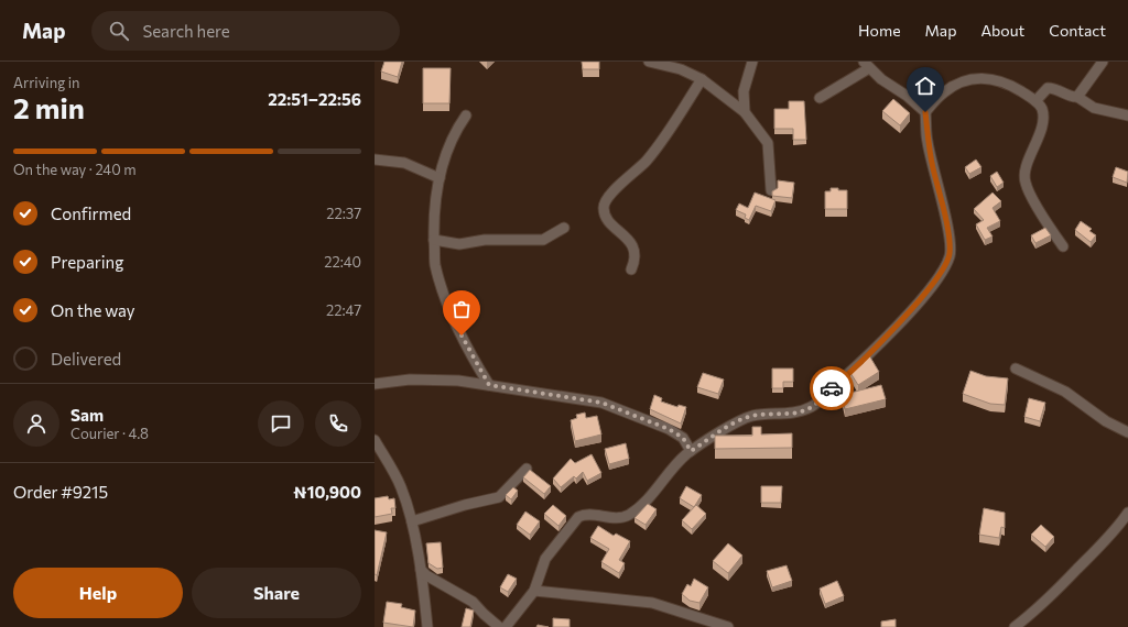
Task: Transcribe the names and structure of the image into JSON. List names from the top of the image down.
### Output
{
  "page": {
    "header": "Map",
    "search": "Search here",
    "nav": [
      "Home",
      "Map",
      "About",
      "Contact"
    ],
    "heading": ["2 min", "Arriving in", "22:51–22:56"],
    "panel": [
      "Sam",
      "Courier · 4.8",
      "Order #9215",
      "₦10,900"
    ],
    "bar": "On the way · 240 m",
    "list": [
      ["Confirmed", "22:37"],
      ["Preparing", "22:40"],
      ["On the way", "22:47"],
      "Delivered"
    ],
    "buttons": ["Help", "Share"]
  }
}
